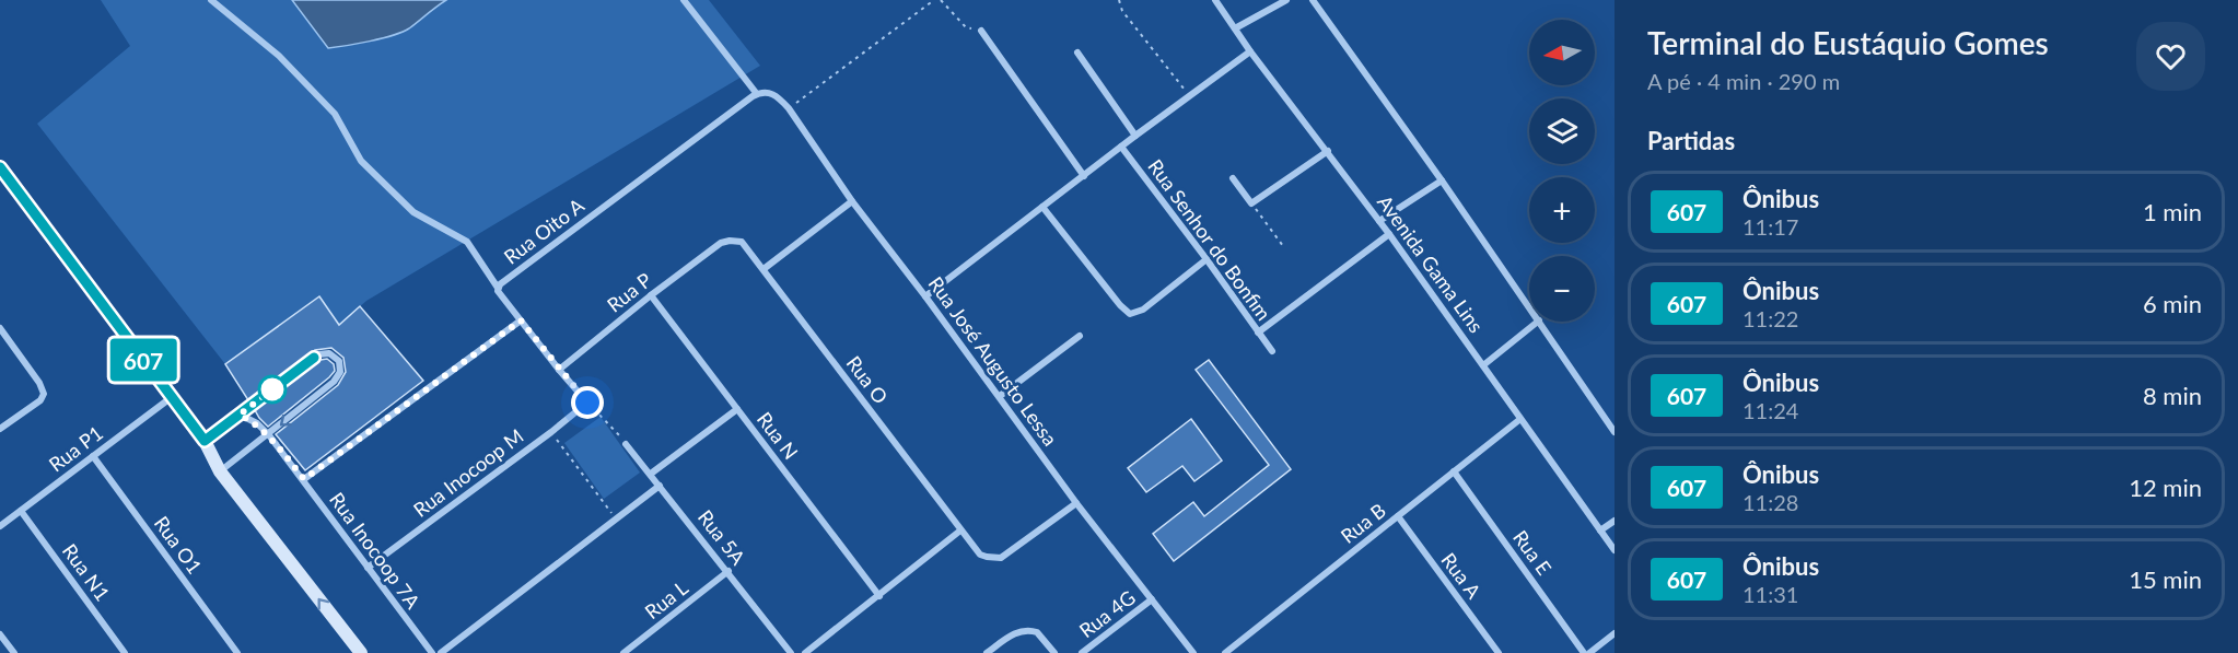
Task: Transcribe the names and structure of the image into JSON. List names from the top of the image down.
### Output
{
  "streets": {
    "street": [
      "Rua Oito A",
      "Rua Senhor do Bonfim",
      "Avenida Gama Lins",
      "Rua P",
      "Rua José Augusto Lessa",
      "Rua O",
      "Rua N",
      "Rua P1",
      "Rua Inocoop M",
      "Rua B",
      "Rua 5A",
      "Rua O1",
      "Rua Inocoop 7A",
      "Rua E",
      "Rua N1",
      "Rua A",
      "Rua L",
      "Rua 4G"
    ]
  },
  "crossings": [
    ["Rua Oito A", "Rua P"],
    ["Rua Oito A", "Rua José Augusto Lessa"],
    ["Avenida Gama Lins", "Rua B"],
    ["Rua P", "Rua O"],
    ["Rua P", "Rua N"],
    ["Rua José Augusto Lessa", "Rua O"],
    ["Rua José Augusto Lessa", "Rua 4G"],
    ["Rua P1", "Rua O1"],
    ["Rua P1", "Rua N1"],
    ["Rua Inocoop M", "Rua Inocoop 7A"],
    ["Rua B", "Rua E"],
    ["Rua B", "Rua A"],
    ["Rua 5A", "Rua L"]
  ],
  "lines": ["bus line 607"],
  "north": "left",
  "page": {
    "on_map": "607",
    "heading": [
      ["Terminal do Eustáquio Gomes", "A pé · 4 min · 290 m"],
      "Partidas"
    ],
    "map_buttons": ["+", "−"],
    "list": [
      {
        "mark": "607",
        "name": "Ônibus",
        "note": "11:17",
        "value": "1 min"
      },
      {
        "mark": "607",
        "name": "Ônibus",
        "note": "11:22",
        "value": "6 min"
      },
      {
        "mark": "607",
        "name": "Ônibus",
        "note": "11:24",
        "value": "8 min"
      },
      {
        "mark": "607",
        "name": "Ônibus",
        "note": "11:28",
        "value": "12 min"
      },
      {
        "mark": "607",
        "name": "Ônibus",
        "note": "11:31",
        "value": "15 min"
      }
    ]
  }
}
